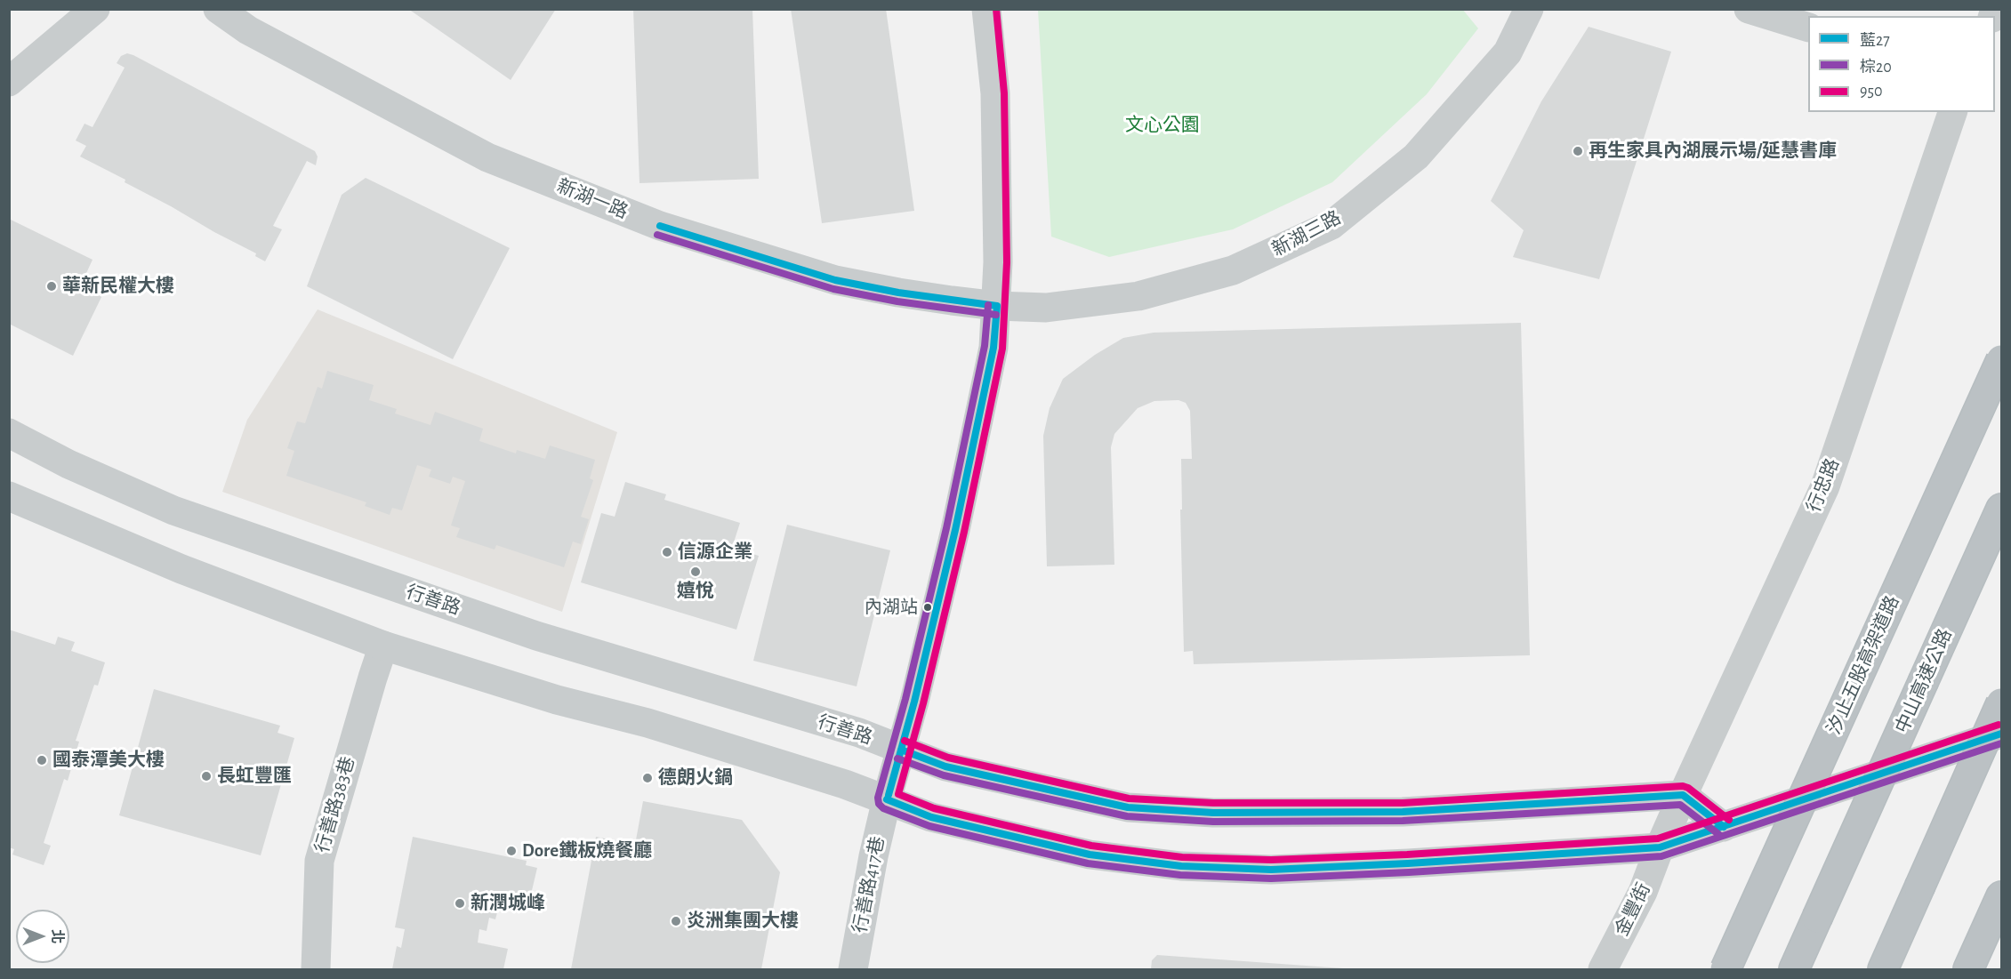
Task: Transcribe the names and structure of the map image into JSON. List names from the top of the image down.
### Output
{
  "streets": {
    "highway": ["汐止五股高架道路", "中山高速公路"],
    "street": [
      "新湖一路",
      "新湖三路",
      "行忠路",
      "行善路",
      "行善路383巷",
      "行善路417巷",
      "金豐街"
    ]
  },
  "crossings": [
    ["新湖一路", "新湖三路"],
    ["新湖一路", "行善路417巷"],
    ["新湖三路", "行善路417巷"],
    ["行忠路", "行善路"],
    ["行忠路", "金豐街"],
    ["行善路", "行善路417巷"]
  ],
  "parks": ["文心公園"],
  "places": [
    "再生家具內湖展示場/延慧書庫",
    "華新民權大樓",
    "信源企業",
    "嬉悅",
    "內湖站",
    "國泰潭美大樓",
    "長虹豐匯",
    "德朗火鍋",
    "Dore鐵板燒餐廳",
    "新潤城峰",
    "炎洲集團大樓"
  ],
  "lines": ["transit line 950", "transit line 藍27", "transit line 棕20"],
  "legend": ["藍27", "棕20", "950"],
  "north": "right"
}
